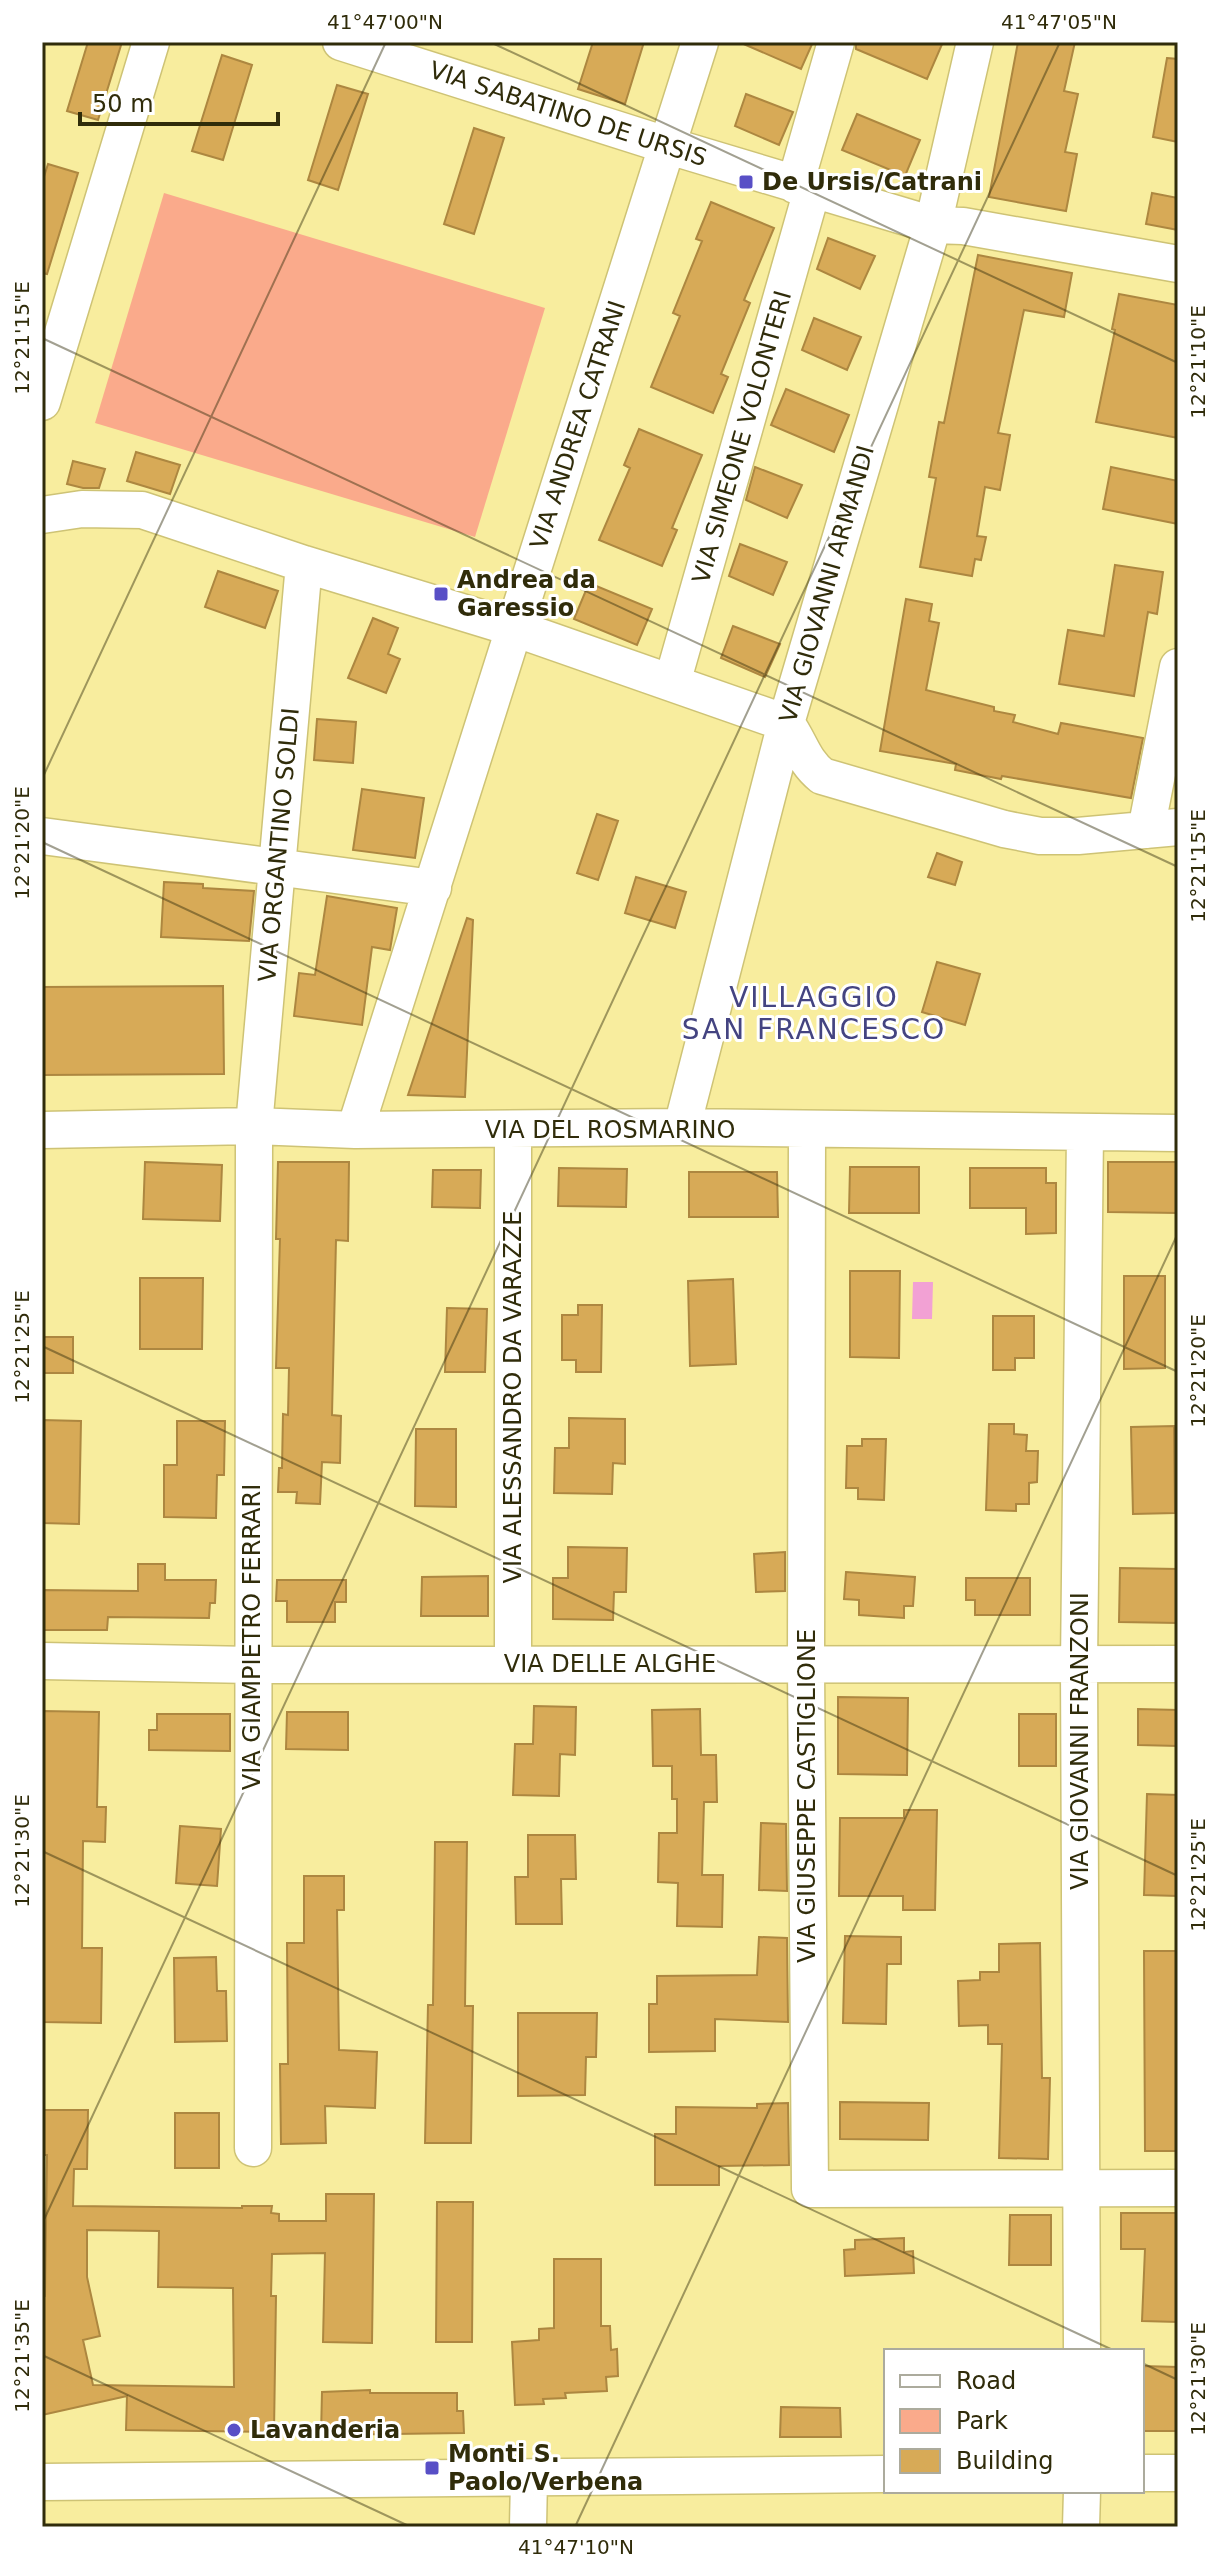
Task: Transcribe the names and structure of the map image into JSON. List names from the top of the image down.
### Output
{
  "streets": {
    "street": [
      "VIA SABATINO DE URSIS",
      "VIA ANDREA CATRANI",
      "VIA SIMEONE VOLONTERI",
      "VIA GIOVANNI ARMANDI",
      "VIA ORGANTINO SOLDI",
      "VIA DEL ROSMARINO",
      "VIA ALESSANDRO DA VARAZZE",
      "VIA GIAMPIETRO FERRARI",
      "VIA DELLE ALGHE",
      "VIA GIOVANNI FRANZONI",
      "VIA GIUSEPPE CASTIGLIONE"
    ]
  },
  "crossings": [
    ["VIA SABATINO DE URSIS", "VIA ANDREA CATRANI"],
    ["VIA SABATINO DE URSIS", "VIA SIMEONE VOLONTERI"],
    ["VIA SABATINO DE URSIS", "VIA GIOVANNI ARMANDI"],
    ["VIA ANDREA CATRANI", "VIA DEL ROSMARINO"],
    ["VIA GIOVANNI ARMANDI", "VIA DEL ROSMARINO"],
    ["VIA ORGANTINO SOLDI", "VIA DEL ROSMARINO"],
    ["VIA ORGANTINO SOLDI", "VIA GIAMPIETRO FERRARI"],
    ["VIA DEL ROSMARINO", "VIA ALESSANDRO DA VARAZZE"],
    ["VIA DEL ROSMARINO", "VIA GIAMPIETRO FERRARI"],
    ["VIA DEL ROSMARINO", "VIA GIOVANNI FRANZONI"],
    ["VIA DEL ROSMARINO", "VIA GIUSEPPE CASTIGLIONE"],
    ["VIA ALESSANDRO DA VARAZZE", "VIA DELLE ALGHE"],
    ["VIA GIAMPIETRO FERRARI", "VIA DELLE ALGHE"],
    ["VIA DELLE ALGHE", "VIA GIOVANNI FRANZONI"],
    ["VIA DELLE ALGHE", "VIA GIUSEPPE CASTIGLIONE"],
    ["VIA GIOVANNI FRANZONI", "VIA GIUSEPPE CASTIGLIONE"]
  ],
  "districts": ["VILLAGGIO SAN FRANCESCO"],
  "places": {
    "transit": ["De Ursis/Catrani", "Andrea da Garessio", "Monti S. Paolo/Verbena"],
    "other": ["Lavanderia"]
  },
  "legend": ["Road", "Park", "Building"],
  "scale_bar": "50 m",
  "coordinates": [
    "41°47'00\"N",
    "41°47'05\"N",
    "12°21'15\"E",
    "12°21'10\"E",
    "12°21'20\"E",
    "12°21'25\"E",
    "12°21'30\"E",
    "12°21'35\"E",
    "41°47'10\"N"
  ]
}
